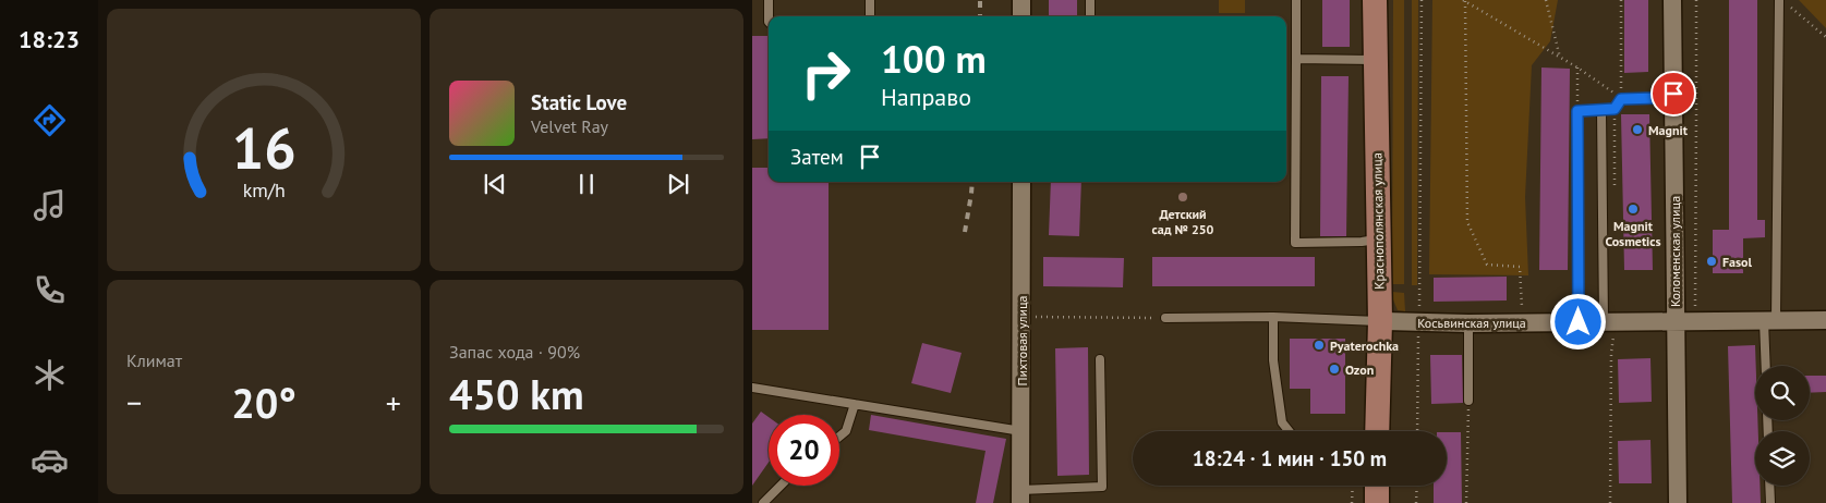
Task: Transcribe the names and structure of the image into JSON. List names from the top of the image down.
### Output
{
  "streets": {
    "main road": ["Краснополянская улица"],
    "street": ["Коломенская улица", "Косьвинская улица", "Пихтовая улица"]
  },
  "crossings": [
    ["Краснополянская улица", "Косьвинская улица"],
    ["Коломенская улица", "Косьвинская улица"]
  ],
  "places": [
    "Magnit",
    "Детский сад № 250",
    "Magnit Cosmetics",
    "Fasol",
    "Pyaterochka",
    "Ozon"
  ],
  "page": {
    "tabs": "18:23",
    "turn": ["100 m", "Направо"],
    "song": ["Static Love", "Velvet Ray"],
    "then": "Затем",
    "tile": [
      "Климат",
      ["Запас хода · 90%", "450 km"]
    ],
    "heat": ["−", "20°", "+"],
    "limit": "20",
    "trip": "18:24 · 1 мин · 150 m",
    "gauge": ["16", "km/h"]
  }
}
